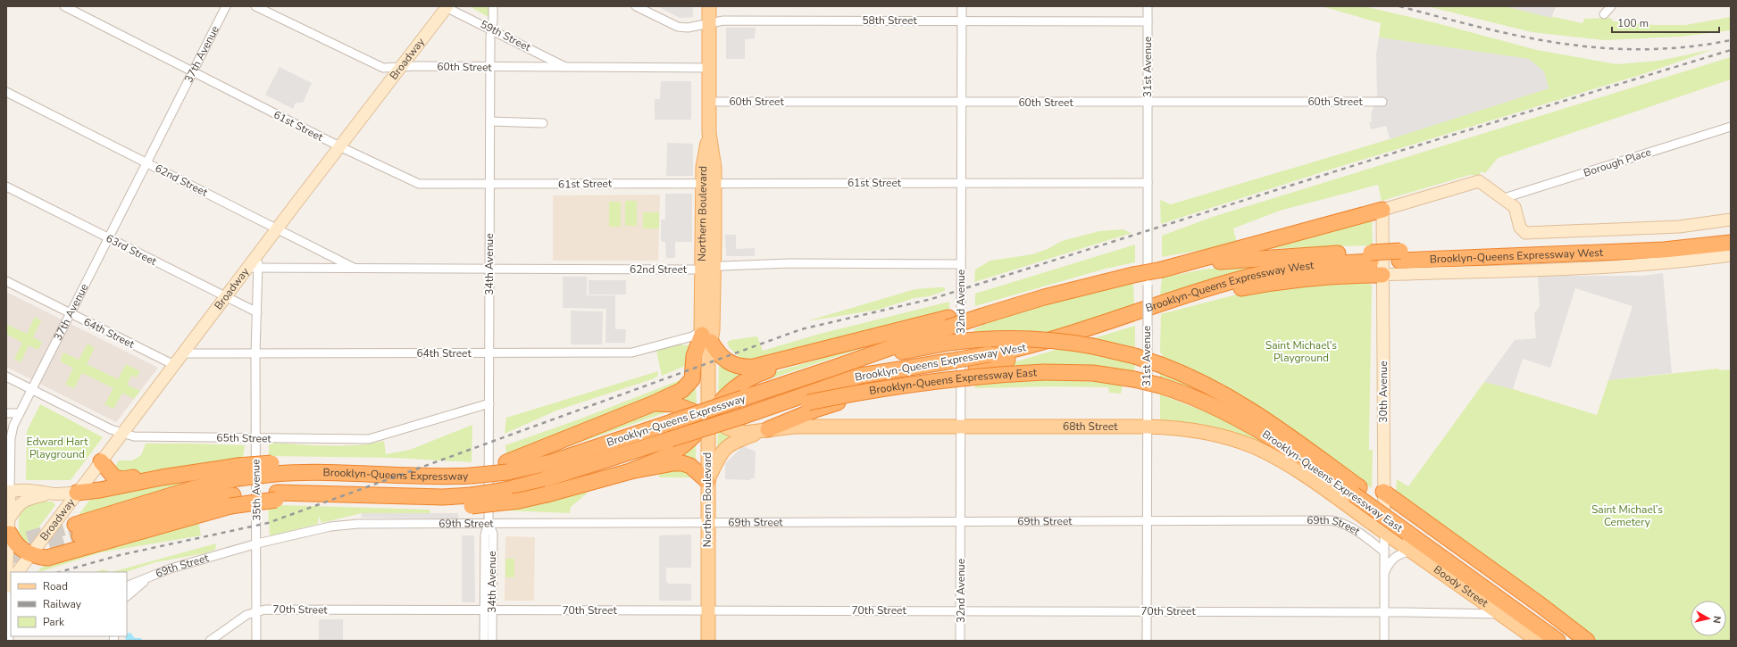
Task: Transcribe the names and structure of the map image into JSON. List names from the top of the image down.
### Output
{
  "streets": {
    "highway": ["Brooklyn-Queens Expressway West", "Brooklyn-Queens Expressway East", "Brooklyn-Queens Expressway"],
    "main road": ["Northern Boulevard", "68th Street", "Boody Street"],
    "street": [
      "58th Street",
      "59th Street",
      "37th Avenue",
      "Broadway",
      "60th Street",
      "31st Avenue",
      "61st Street",
      "Borough Place",
      "62nd Street",
      "63rd Street",
      "34th Avenue",
      "32nd Avenue",
      "64th Street",
      "30th Avenue",
      "65th Street",
      "35th Avenue",
      "69th Street",
      "70th Street"
    ]
  },
  "crossings": [
    ["58th Street", "31st Avenue"],
    ["58th Street", "Northern Boulevard"],
    ["58th Street", "32nd Avenue"],
    ["59th Street", "Broadway"],
    ["59th Street", "60th Street"],
    ["59th Street", "34th Avenue"],
    ["37th Avenue", "61st Street"],
    ["37th Avenue", "62nd Street"],
    ["37th Avenue", "63rd Street"],
    ["37th Avenue", "64th Street"],
    ["37th Avenue", "65th Street"],
    ["Broadway", "60th Street"],
    ["Broadway", "61st Street"],
    ["Broadway", "62nd Street"],
    ["Broadway", "63rd Street"],
    ["Broadway", "64th Street"],
    ["Broadway", "65th Street"],
    ["Broadway", "35th Avenue"],
    ["60th Street", "31st Avenue"],
    ["60th Street", "Northern Boulevard"],
    ["60th Street", "34th Avenue"],
    ["60th Street", "32nd Avenue"],
    ["31st Avenue", "61st Street"],
    ["31st Avenue", "68th Street"],
    ["31st Avenue", "69th Street"],
    ["31st Avenue", "70th Street"],
    ["61st Street", "Northern Boulevard"],
    ["61st Street", "34th Avenue"],
    ["61st Street", "32nd Avenue"],
    ["62nd Street", "Northern Boulevard"],
    ["62nd Street", "34th Avenue"],
    ["62nd Street", "32nd Avenue"],
    ["62nd Street", "35th Avenue"],
    ["Northern Boulevard", "64th Street"],
    ["Northern Boulevard", "69th Street"],
    ["Northern Boulevard", "70th Street"],
    ["63rd Street", "35th Avenue"],
    ["Brooklyn-Queens Expressway West", "Brooklyn-Queens Expressway East"],
    ["Brooklyn-Queens Expressway West", "30th Avenue"],
    ["Brooklyn-Queens Expressway West", "Brooklyn-Queens Expressway"],
    ["34th Avenue", "64th Street"],
    ["34th Avenue", "65th Street"],
    ["34th Avenue", "69th Street"],
    ["34th Avenue", "70th Street"],
    ["32nd Avenue", "68th Street"],
    ["32nd Avenue", "69th Street"],
    ["32nd Avenue", "70th Street"],
    ["64th Street", "35th Avenue"],
    ["Brooklyn-Queens Expressway East", "Brooklyn-Queens Expressway"],
    ["30th Avenue", "68th Street"],
    ["30th Avenue", "69th Street"],
    ["30th Avenue", "Boody Street"],
    ["30th Avenue", "70th Street"],
    ["68th Street", "Boody Street"],
    ["65th Street", "35th Avenue"],
    ["35th Avenue", "69th Street"],
    ["35th Avenue", "70th Street"],
    ["Boody Street", "70th Street"]
  ],
  "parks": ["Saint Michael's Playground", "Edward Hart Playground", "Saint Michael’s Cemetery"],
  "legend": ["Road", "Railway", "Park"],
  "scale_bar": "100 m",
  "north": "right"
}
